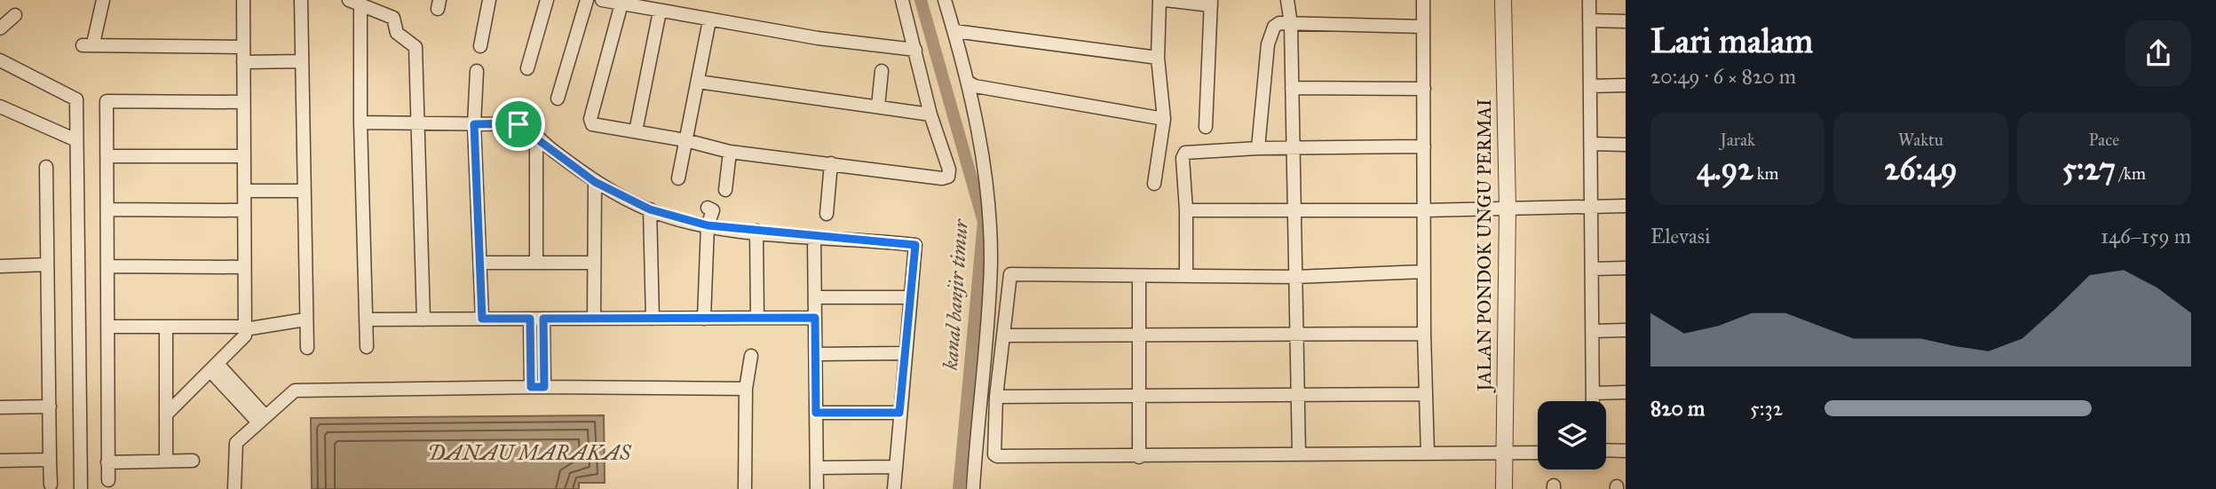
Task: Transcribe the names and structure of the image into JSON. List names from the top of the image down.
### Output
{
  "streets": {
    "street": ["JALAN PONDOK UNGU PERMAI"]
  },
  "water": ["kanal banjir timur", "DANAU MARAKAS"],
  "page": {
    "heading": ["Lari malam", "20:49 · 6 × 820 m"],
    "stats": [
      ["Jarak", "4.92 km"],
      ["Waktu", "26:49"],
      ["Pace", "5:27 /km"]
    ],
    "chart": ["Elevasi", "146–159 m"],
    "list": [
      {
        "name": "820 m",
        "note": "5:32"
      }
    ]
  }
}
